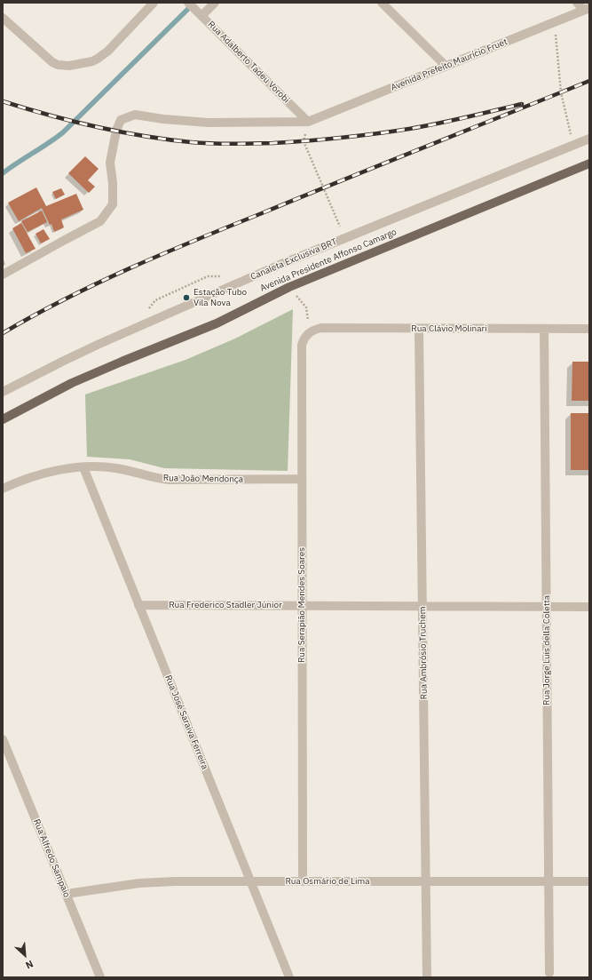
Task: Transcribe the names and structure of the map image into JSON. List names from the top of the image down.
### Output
{
  "streets": {
    "main road": ["Avenida Presidente Affonso Camargo"],
    "street": [
      "Rua Adalberto Tadeu Vorobi",
      "Avenida Prefeito Maurício Fruet",
      "Canaleta Exclusiva BRT",
      "Rua Clávio Molinari",
      "Rua João Mendonça",
      "Rua Frederico Stadler Júnior",
      "Rua Serapião Mendes Soares",
      "Rua Jorge Luís della Coletta",
      "Rua Ambrósio Truchem",
      "Rua José Saraiva Ferreira",
      "Rua Alfredo Sampaio",
      "Rua Osmário de Lima"
    ]
  },
  "crossings": [
    ["Rua Adalberto Tadeu Vorobi", "Avenida Prefeito Maurício Fruet"],
    ["Rua Clávio Molinari", "Rua Serapião Mendes Soares"],
    ["Rua Clávio Molinari", "Rua Jorge Luís della Coletta"],
    ["Rua Clávio Molinari", "Rua Ambrósio Truchem"],
    ["Rua João Mendonça", "Rua Serapião Mendes Soares"],
    ["Rua João Mendonça", "Rua José Saraiva Ferreira"],
    ["Rua Frederico Stadler Júnior", "Rua Serapião Mendes Soares"],
    ["Rua Frederico Stadler Júnior", "Rua Jorge Luís della Coletta"],
    ["Rua Frederico Stadler Júnior", "Rua Ambrósio Truchem"],
    ["Rua Frederico Stadler Júnior", "Rua José Saraiva Ferreira"],
    ["Rua Serapião Mendes Soares", "Rua Osmário de Lima"],
    ["Rua Jorge Luís della Coletta", "Rua Osmário de Lima"],
    ["Rua Ambrósio Truchem", "Rua Osmário de Lima"],
    ["Rua José Saraiva Ferreira", "Rua Osmário de Lima"],
    ["Rua Alfredo Sampaio", "Rua Osmário de Lima"]
  ],
  "places": ["Estação Tubo Vila Nova"],
  "north": "bottom right"
}
